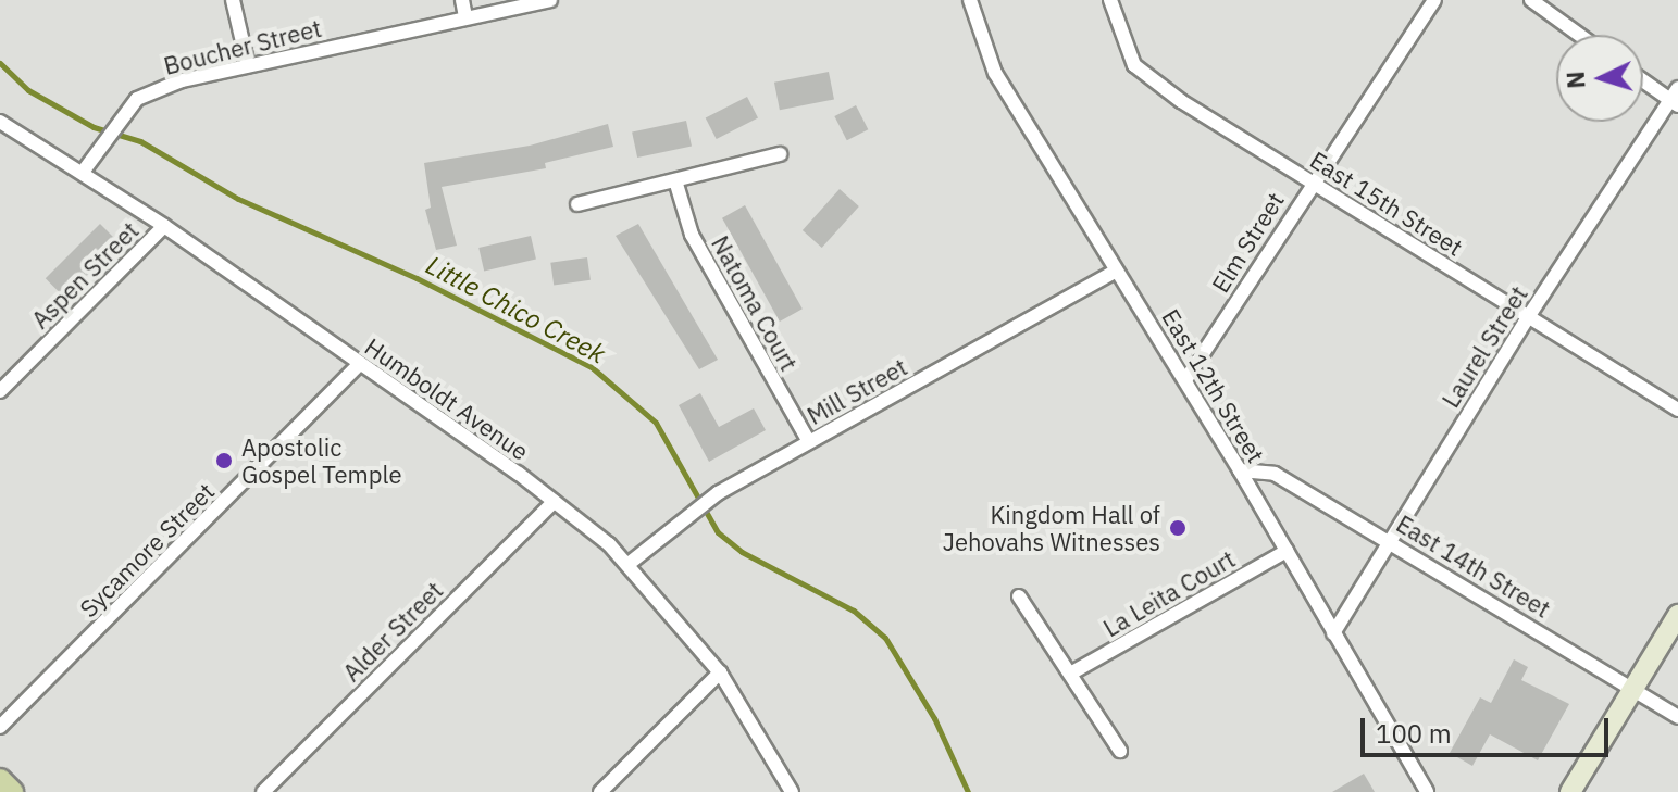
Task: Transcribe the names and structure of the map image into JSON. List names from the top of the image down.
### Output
{
  "streets": {
    "street": [
      "Boucher Street",
      "East 15th Street",
      "Elm Street",
      "Aspen Street",
      "Natoma Court",
      "Laurel Street",
      "East 12th Street",
      "Mill Street",
      "Humboldt Avenue",
      "Sycamore Street",
      "East 14th Street",
      "La Leita Court",
      "Alder Street"
    ]
  },
  "crossings": [
    ["Boucher Street", "Humboldt Avenue"],
    ["East 15th Street", "Elm Street"],
    ["East 15th Street", "Laurel Street"],
    ["Elm Street", "East 12th Street"],
    ["Aspen Street", "Humboldt Avenue"],
    ["Natoma Court", "Mill Street"],
    ["Laurel Street", "East 12th Street"],
    ["Laurel Street", "East 14th Street"],
    ["East 12th Street", "Mill Street"],
    ["East 12th Street", "East 14th Street"],
    ["East 12th Street", "La Leita Court"],
    ["Mill Street", "Humboldt Avenue"],
    ["Humboldt Avenue", "Sycamore Street"],
    ["Humboldt Avenue", "Alder Street"]
  ],
  "water": ["Little Chico Creek"],
  "places": ["Apostolic Gospel Temple", "Kingdom Hall of Jehovahs Witnesses"],
  "scale_bar": "100 m",
  "north": "left"
}
